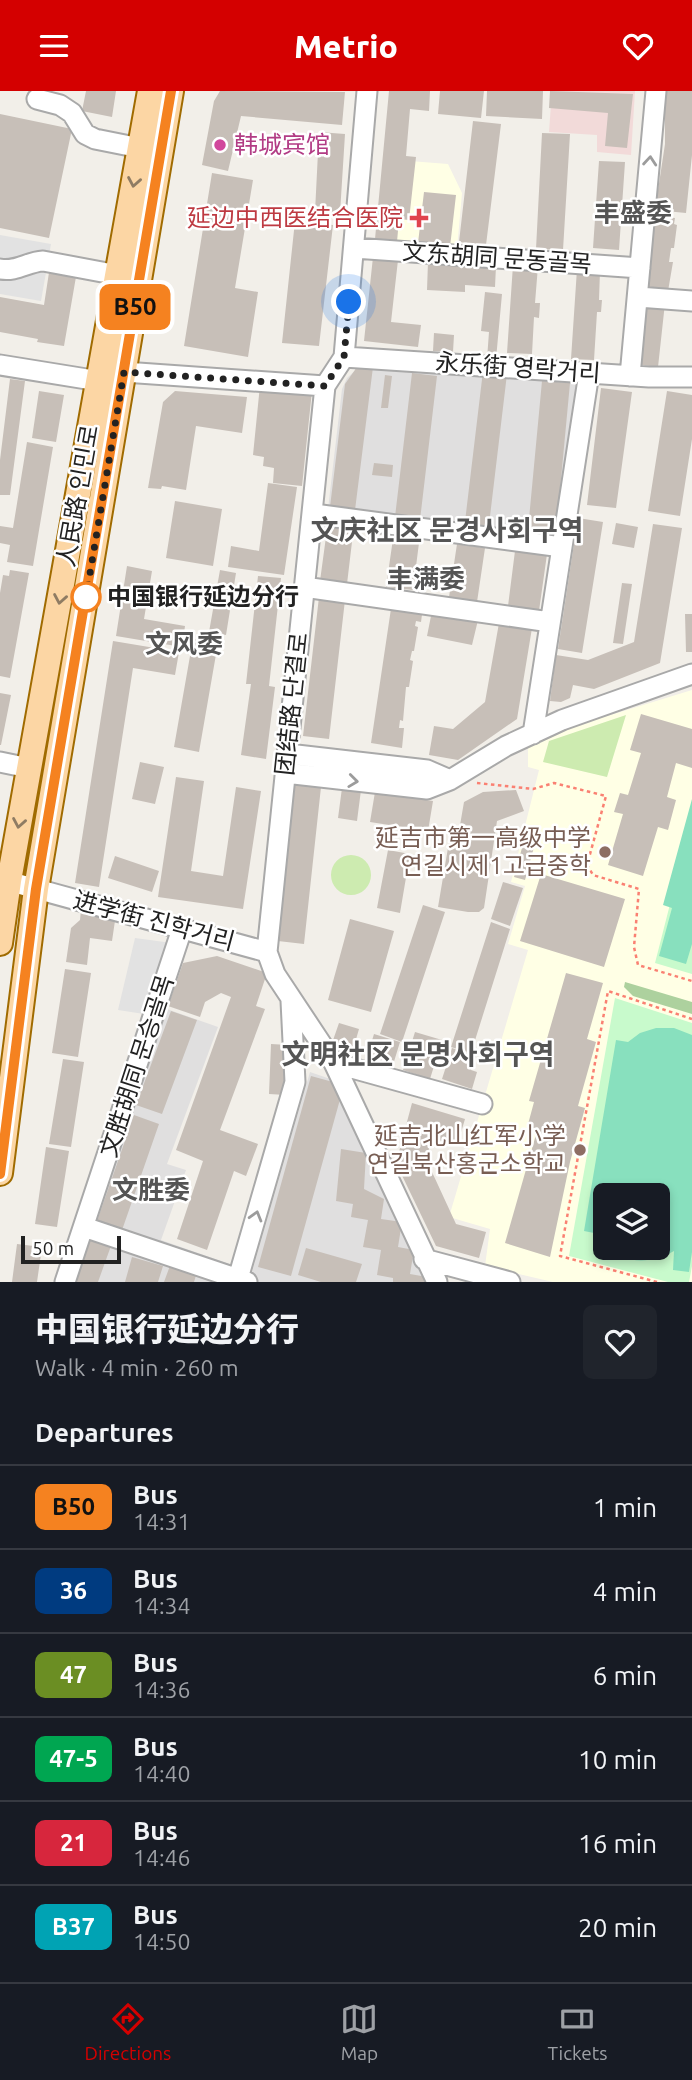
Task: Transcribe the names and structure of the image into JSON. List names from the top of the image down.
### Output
{
  "streets": {
    "main road": ["人民路 인민로"],
    "street": [
      "文东胡同 문동골목",
      "永乐街 영락거리",
      "团结路 단결로",
      "进学街 진학거리",
      "文胜胡同 문승골목"
    ]
  },
  "crossings": [
    ["文东胡同 문동골목", "团结路 단결로"],
    ["永乐街 영락거리", "团结路 단결로"],
    ["人民路 인민로", "进学街 진학거리"],
    ["团结路 단결로", "进学街 진학거리"],
    ["进学街 진학거리", "文胜胡同 문승골목"]
  ],
  "districts": [
    "丰盛委",
    "文庆社区 문경사회구역",
    "丰满委",
    "文风委",
    "文明社区 문명사회구역",
    "文胜委"
  ],
  "places": {
    "other": [
      "韩城宾馆",
      "中国银行延边分行",
      "延吉市第一高级中学 연길시제1고급중학",
      "延吉北山红军小学 연길북산홍군소학교"
    ],
    "health": ["延边中西医结合医院"]
  },
  "lines": ["bus line B50"],
  "scale_bar": "50 m",
  "page": {
    "header": "Metrio",
    "on_map": "B50",
    "scale": "50 m",
    "heading": [
      ["中国银行延边分行", "Walk · 4 min · 260 m"],
      "Departures"
    ],
    "list": [
      {
        "mark": "B50",
        "name": "Bus",
        "note": "14:31",
        "value": "1 min"
      },
      {
        "mark": "36",
        "name": "Bus",
        "note": "14:34",
        "value": "4 min"
      },
      {
        "mark": "47",
        "name": "Bus",
        "note": "14:36",
        "value": "6 min"
      },
      {
        "mark": "47-5",
        "name": "Bus",
        "note": "14:40",
        "value": "10 min"
      },
      {
        "mark": "21",
        "name": "Bus",
        "note": "14:46",
        "value": "16 min"
      },
      {
        "mark": "B37",
        "name": "Bus",
        "note": "14:50",
        "value": "20 min"
      }
    ],
    "tabs": ["Directions", "Map", "Tickets"]
  }
}
